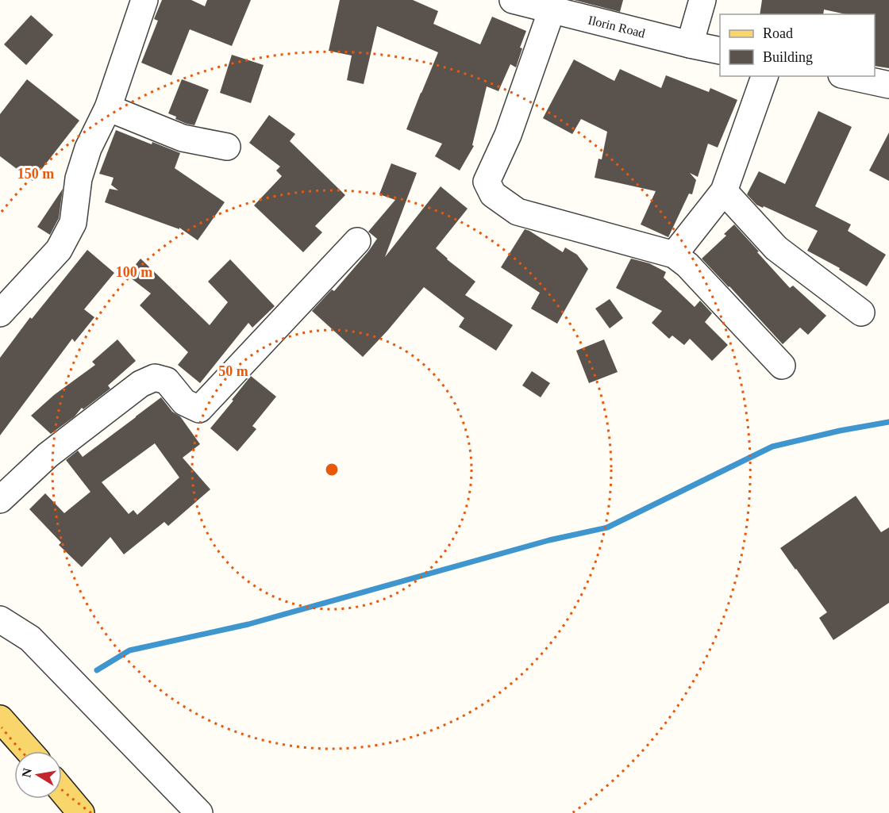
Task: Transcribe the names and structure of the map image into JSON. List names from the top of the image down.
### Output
{
  "streets": {
    "street": ["Ilorin Road"]
  },
  "legend": ["Road", "Building"],
  "north": "left",
  "rings": ["150 m", "100 m", "50 m"]
}
